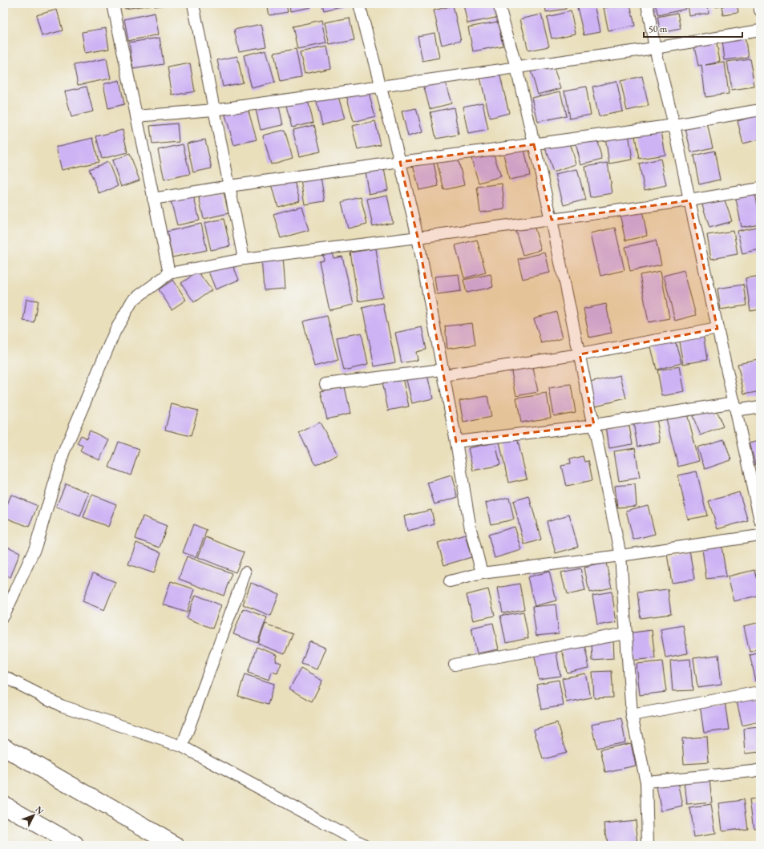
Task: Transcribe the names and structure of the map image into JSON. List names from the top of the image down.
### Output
{
  "scale_bar": "50 m",
  "north": "top right"
}
